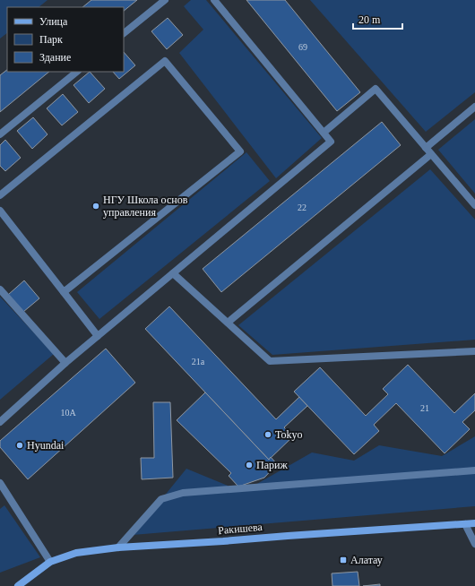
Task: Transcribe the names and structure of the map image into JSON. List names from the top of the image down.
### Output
{
  "streets": {
    "street": ["Ракишева"]
  },
  "places": {
    "other": [
      "НГУ Школа основ управления",
      "Tokyo",
      "Hyundai",
      "Париж"
    ],
    "transit": ["Алатау"]
  },
  "house_numbers": [
    "69",
    "22",
    "21а",
    "21",
    "10А"
  ],
  "legend": ["Улица", "Парк", "Здание"],
  "scale_bar": "20 m"
}
